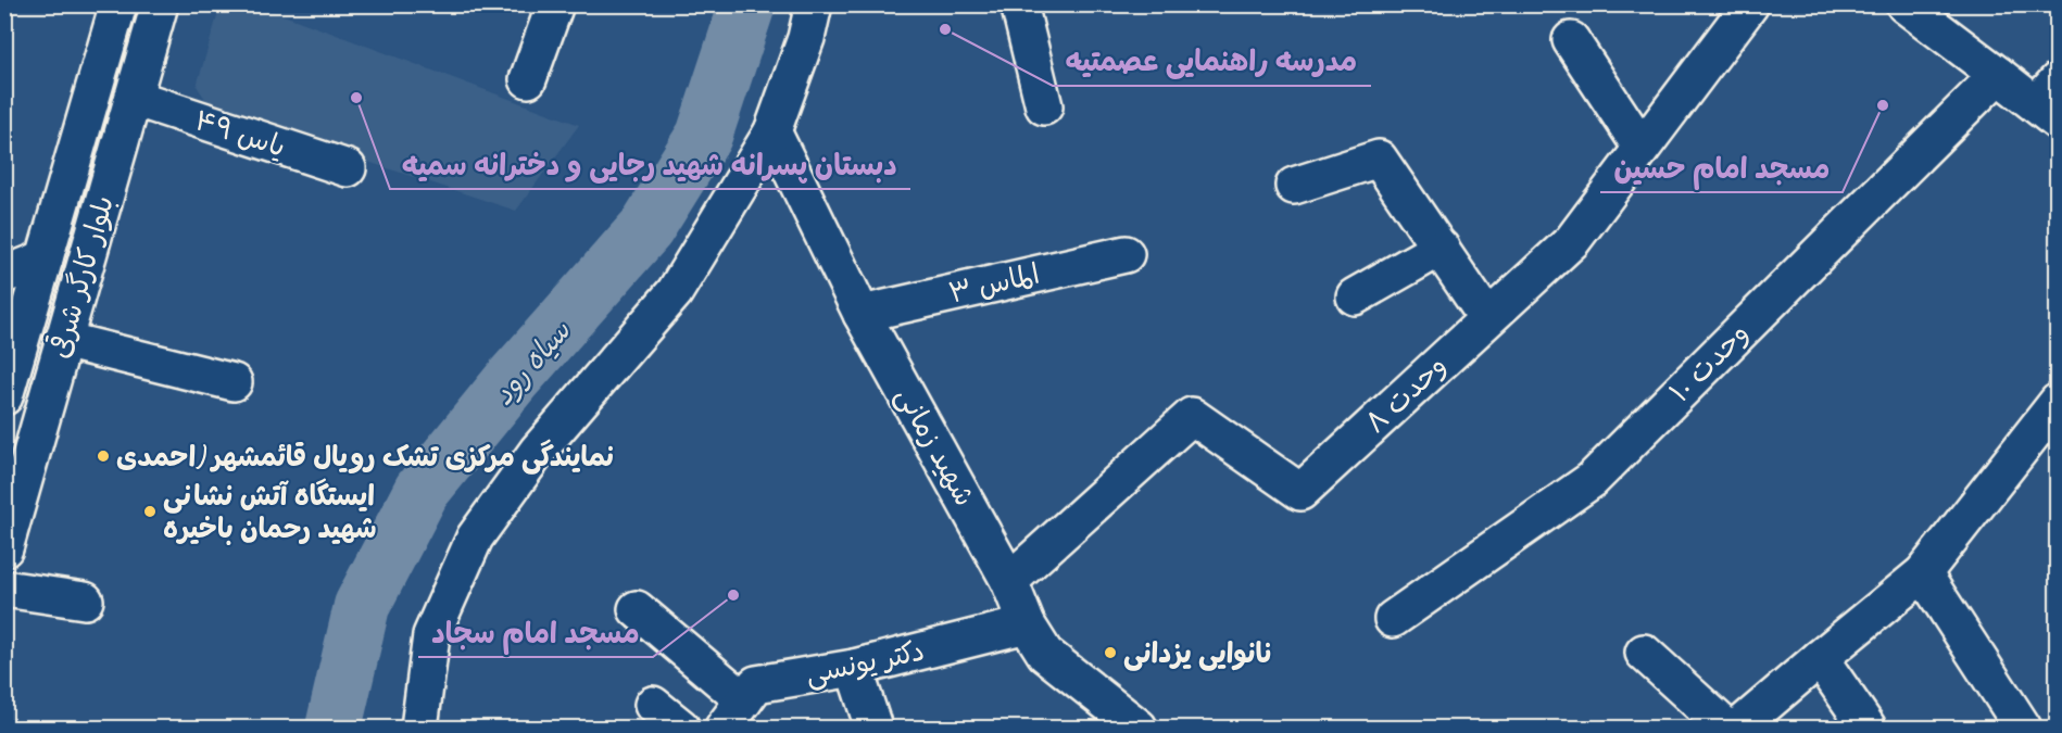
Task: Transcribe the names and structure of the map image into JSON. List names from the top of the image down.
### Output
{
  "streets": {
    "street": [
      "یاس ۴۹",
      "بلوار کارگر شرقی",
      "الماس ۳",
      "وحدت ۱۰",
      "وحدت ۸",
      "شهید زمانی",
      "دکتر یونسی"
    ]
  },
  "crossings": [
    ["یاس ۴۹", "بلوار کارگر شرقی"],
    ["الماس ۳", "شهید زمانی"],
    ["وحدت ۸", "شهید زمانی"],
    ["شهید زمانی", "دکتر یونسی"]
  ],
  "water": ["سیاه رود"],
  "places": [
    "مدرسه راهنمایی عصمتیه",
    "دبستان پسرانه شهید رجایی و دخترانه سمیه",
    "مسجد امام حسین",
    "نمایندگی مرکزی تشک رویال قائمشهر (احمدی",
    "ایستگاه آتش نشانی شهید رحمان باخیره",
    "مسجد امام سجاد",
    "نانوایی یزدانی"
  ]
}
